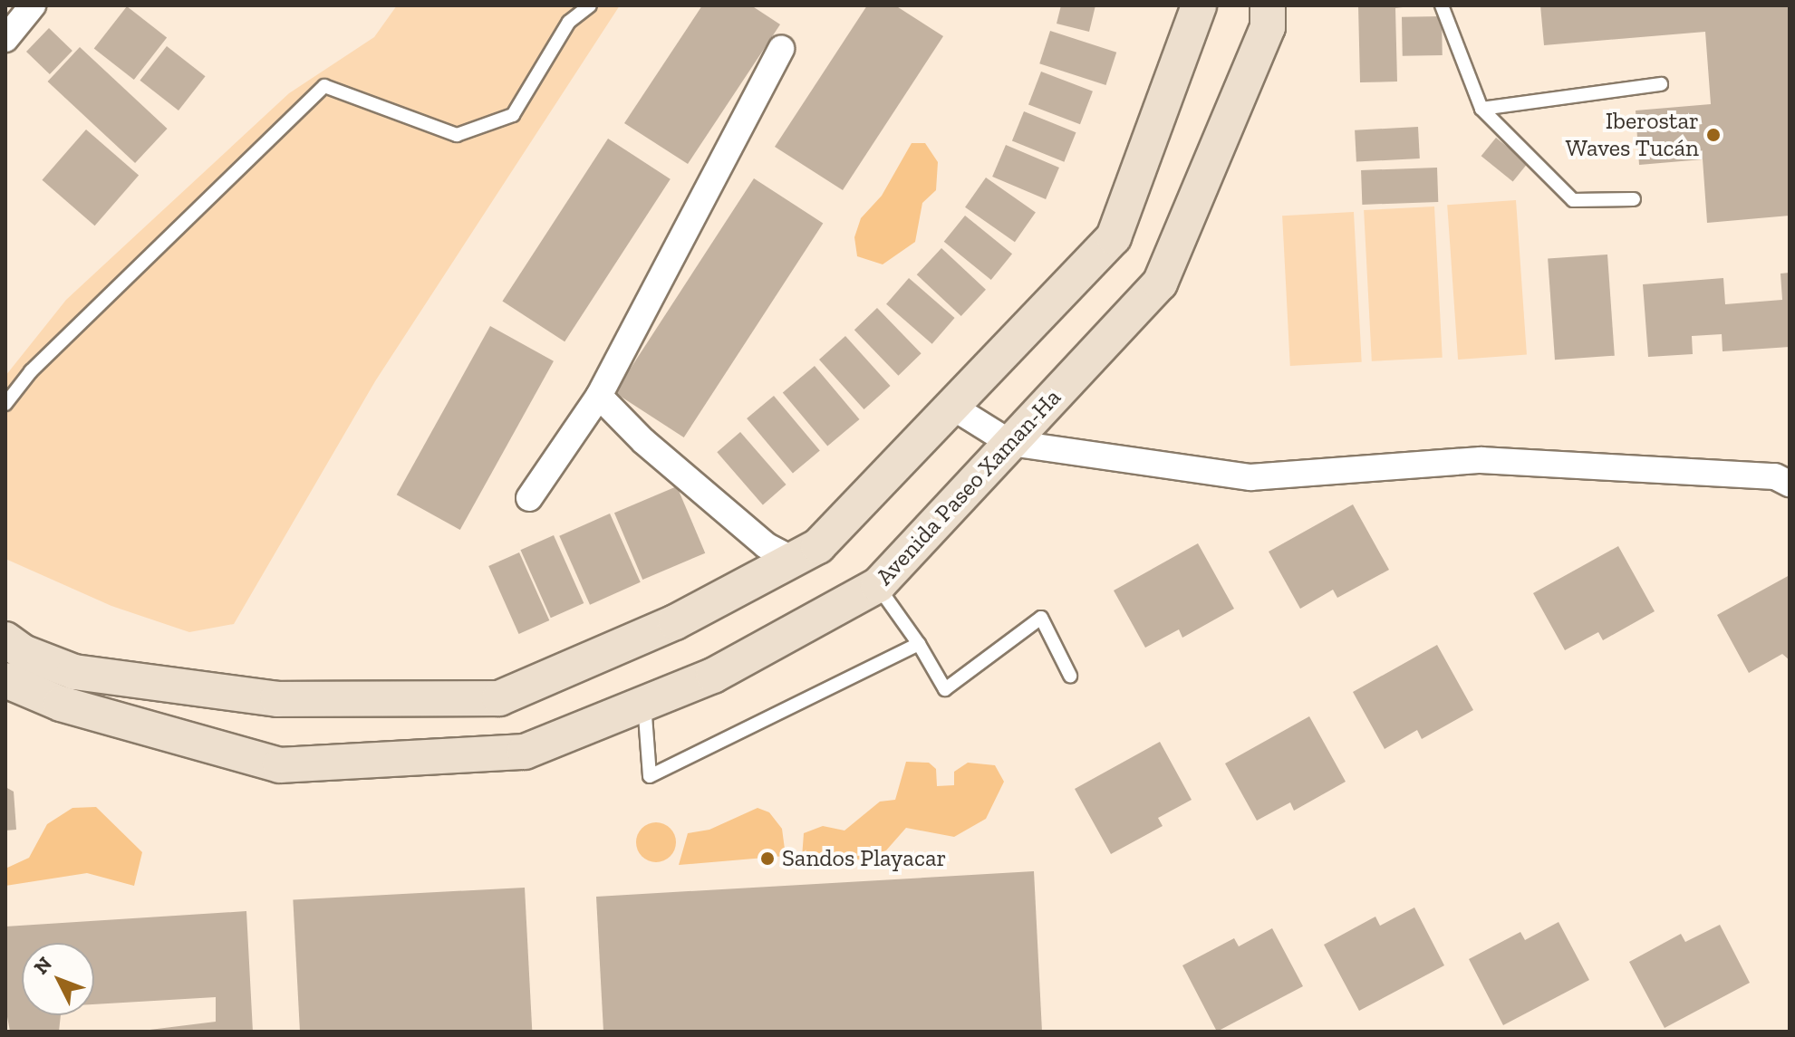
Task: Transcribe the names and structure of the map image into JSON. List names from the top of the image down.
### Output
{
  "streets": {
    "main road": ["Avenida Paseo Xaman-Ha"]
  },
  "places": ["Iberostar Waves Tucán", "Sandos Playacar"],
  "north": "top left"
}
